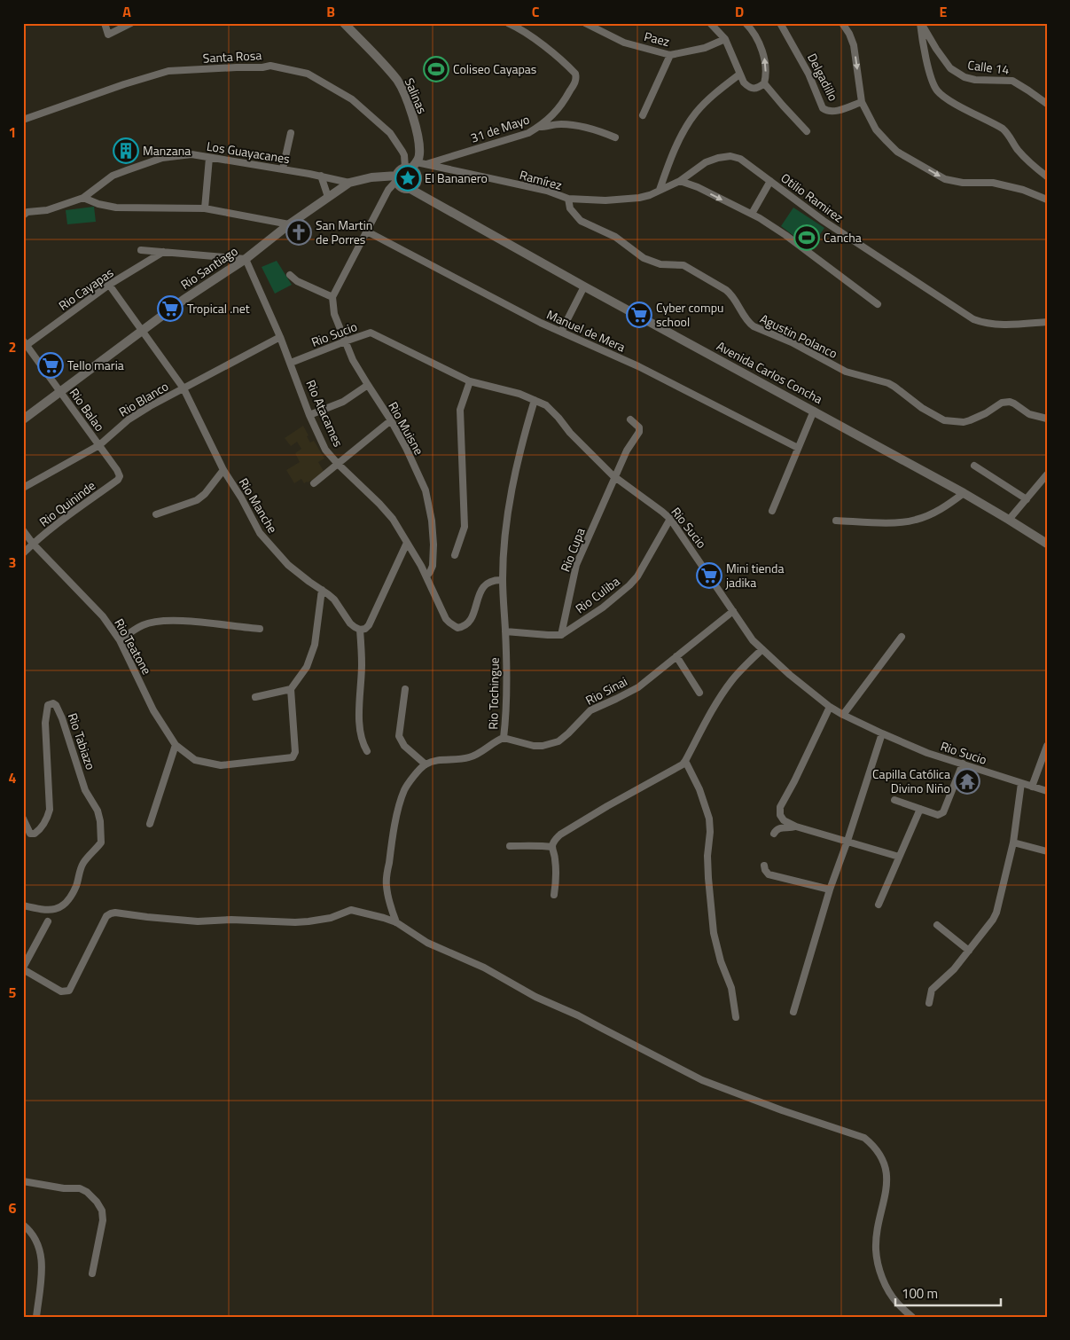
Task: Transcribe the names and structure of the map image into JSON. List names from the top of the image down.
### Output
{
  "streets": {
    "street": [
      "Paez",
      "Santa Rosa",
      "Calle 14",
      "Delgadillo",
      "Salinas",
      "31 de Mayo",
      "Los Guayacanes",
      "Ramírez",
      "Otilio Ramirez",
      "Rio Santiago",
      "Rio Cayapas",
      "Manuel de Mera",
      "Rio Sucio",
      "Agustin Polanco",
      "Avenida Carlos Concha",
      "Rio Blanco",
      "Rio Balao",
      "Rio Atacames",
      "Rio Muisne",
      "Rio Quininde",
      "Rio Manche",
      "Rio Cupa",
      "Rio Culiba",
      "Rio Teatone",
      "Rio Sinai",
      "Rio Tochingue",
      "Rio Tabiazo"
    ]
  },
  "crossings": [
    ["Santa Rosa", "Salinas"],
    ["Santa Rosa", "31 de Mayo"],
    ["Santa Rosa", "Ramírez"],
    ["Santa Rosa", "Rio Santiago"],
    ["Santa Rosa", "Avenida Carlos Concha"],
    ["Salinas", "31 de Mayo"],
    ["Salinas", "Ramírez"],
    ["Salinas", "Rio Santiago"],
    ["Salinas", "Avenida Carlos Concha"],
    ["31 de Mayo", "Ramírez"],
    ["31 de Mayo", "Rio Santiago"],
    ["31 de Mayo", "Avenida Carlos Concha"],
    ["Los Guayacanes", "Rio Santiago"],
    ["Ramírez", "Otilio Ramirez"],
    ["Ramírez", "Rio Santiago"],
    ["Ramírez", "Agustin Polanco"],
    ["Ramírez", "Avenida Carlos Concha"],
    ["Rio Santiago", "Avenida Carlos Concha"],
    ["Rio Santiago", "Rio Balao"],
    ["Rio Santiago", "Rio Atacames"],
    ["Rio Santiago", "Rio Manche"],
    ["Rio Cayapas", "Rio Balao"],
    ["Rio Cayapas", "Rio Manche"],
    ["Rio Sucio", "Rio Atacames"],
    ["Rio Sucio", "Rio Muisne"],
    ["Rio Sucio", "Rio Cupa"],
    ["Rio Sucio", "Rio Culiba"],
    ["Rio Sucio", "Rio Sinai"],
    ["Rio Sucio", "Rio Tochingue"],
    ["Rio Blanco", "Rio Balao"],
    ["Rio Blanco", "Rio Atacames"],
    ["Rio Blanco", "Rio Manche"],
    ["Rio Balao", "Rio Quininde"],
    ["Rio Atacames", "Rio Muisne"],
    ["Rio Atacames", "Rio Tochingue"],
    ["Rio Quininde", "Rio Teatone"],
    ["Rio Cupa", "Rio Culiba"],
    ["Rio Sinai", "Rio Tochingue"]
  ],
  "places": {
    "sports": ["Coliseo Cayapas", "Cancha"],
    "building": ["Manzana"],
    "place": ["El Bananero"],
    "church": ["San Martin de Porres"],
    "supermarket": [
      "Tropical .net",
      "Cyber compu school",
      "Tello maria",
      "Mini tienda jadika"
    ],
    "temple": ["Capilla Católica Divino Niño"]
  },
  "scale_bar": "100 m",
  "grid": {
    "columns": [
      "A",
      "B",
      "C",
      "D",
      "E"
    ],
    "rows": [
      "1",
      "2",
      "3",
      "4",
      "5",
      "6"
    ]
  }
}
